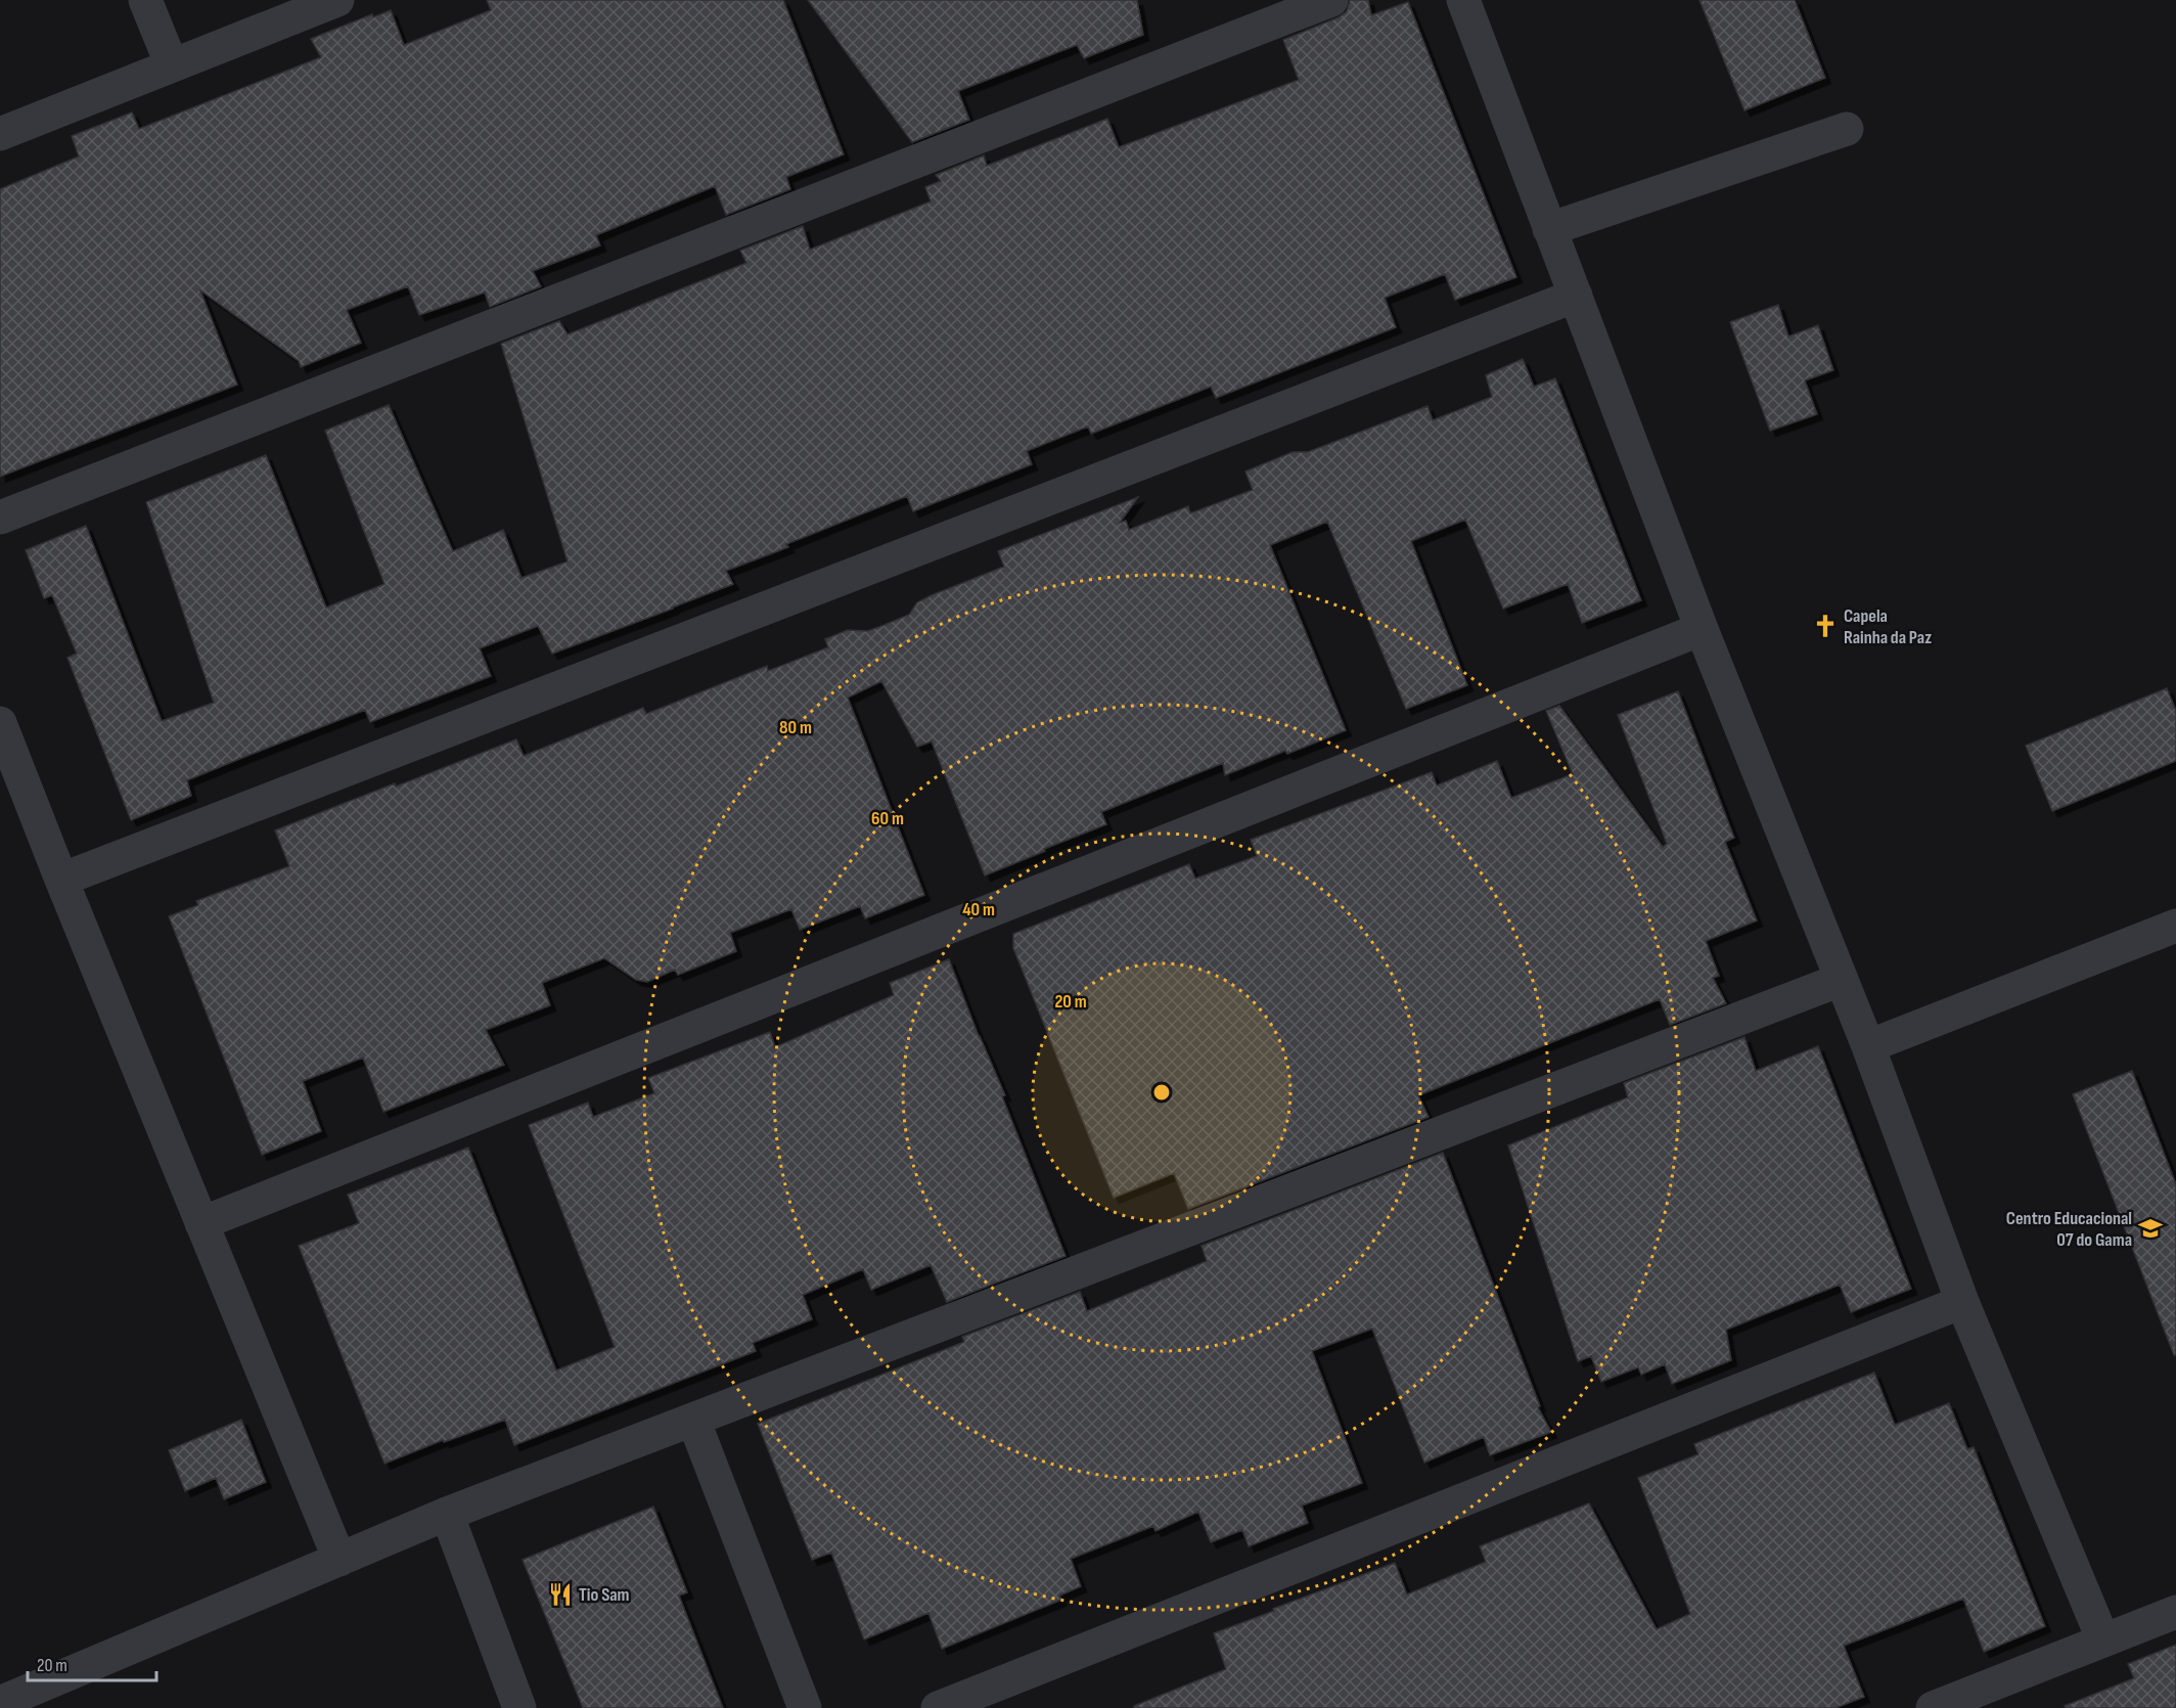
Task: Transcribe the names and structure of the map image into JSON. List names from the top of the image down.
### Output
{
  "places": {
    "church": ["Capela Rainha da Paz"],
    "school or university": ["Centro Educacional 07 do Gama"],
    "restaurant": ["Tio Sam"]
  },
  "scale_bar": "20 m",
  "rings": [
    "80 m",
    "60 m",
    "40 m",
    "20 m"
  ]
}
